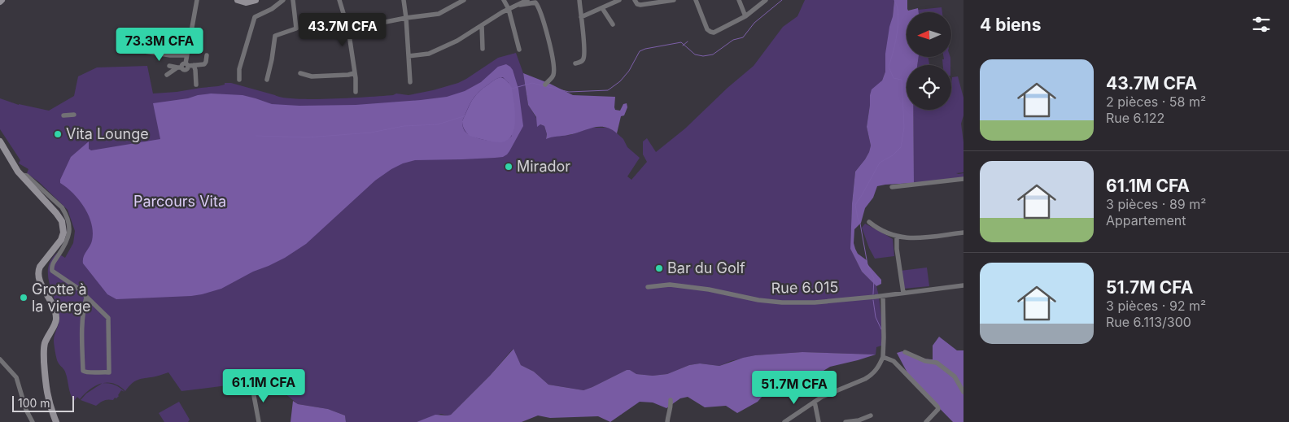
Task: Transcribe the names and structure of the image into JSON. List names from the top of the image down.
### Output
{
  "streets": {
    "street": ["Rue 6.015"]
  },
  "parks": ["Parcours Vita"],
  "places": [
    "Vita Lounge",
    "Mirador",
    "Bar du Golf",
    "Grotte à la vierge"
  ],
  "scale_bar": "100 m",
  "north": "left",
  "page": {
    "heading": "4 biens",
    "price": [
      "43.7M CFA",
      "73.3M CFA",
      "61.1M CFA",
      "51.7M CFA"
    ],
    "list": [
      {
        "name": "43.7M CFA",
        "note": "2 pièces · 58 m² · Rue 6.122"
      },
      {
        "name": "61.1M CFA",
        "note": "3 pièces · 89 m² · Appartement"
      },
      {
        "name": "51.7M CFA",
        "note": "3 pièces · 92 m² · Rue 6.113/300"
      }
    ],
    "scale": "100 m"
  }
}
